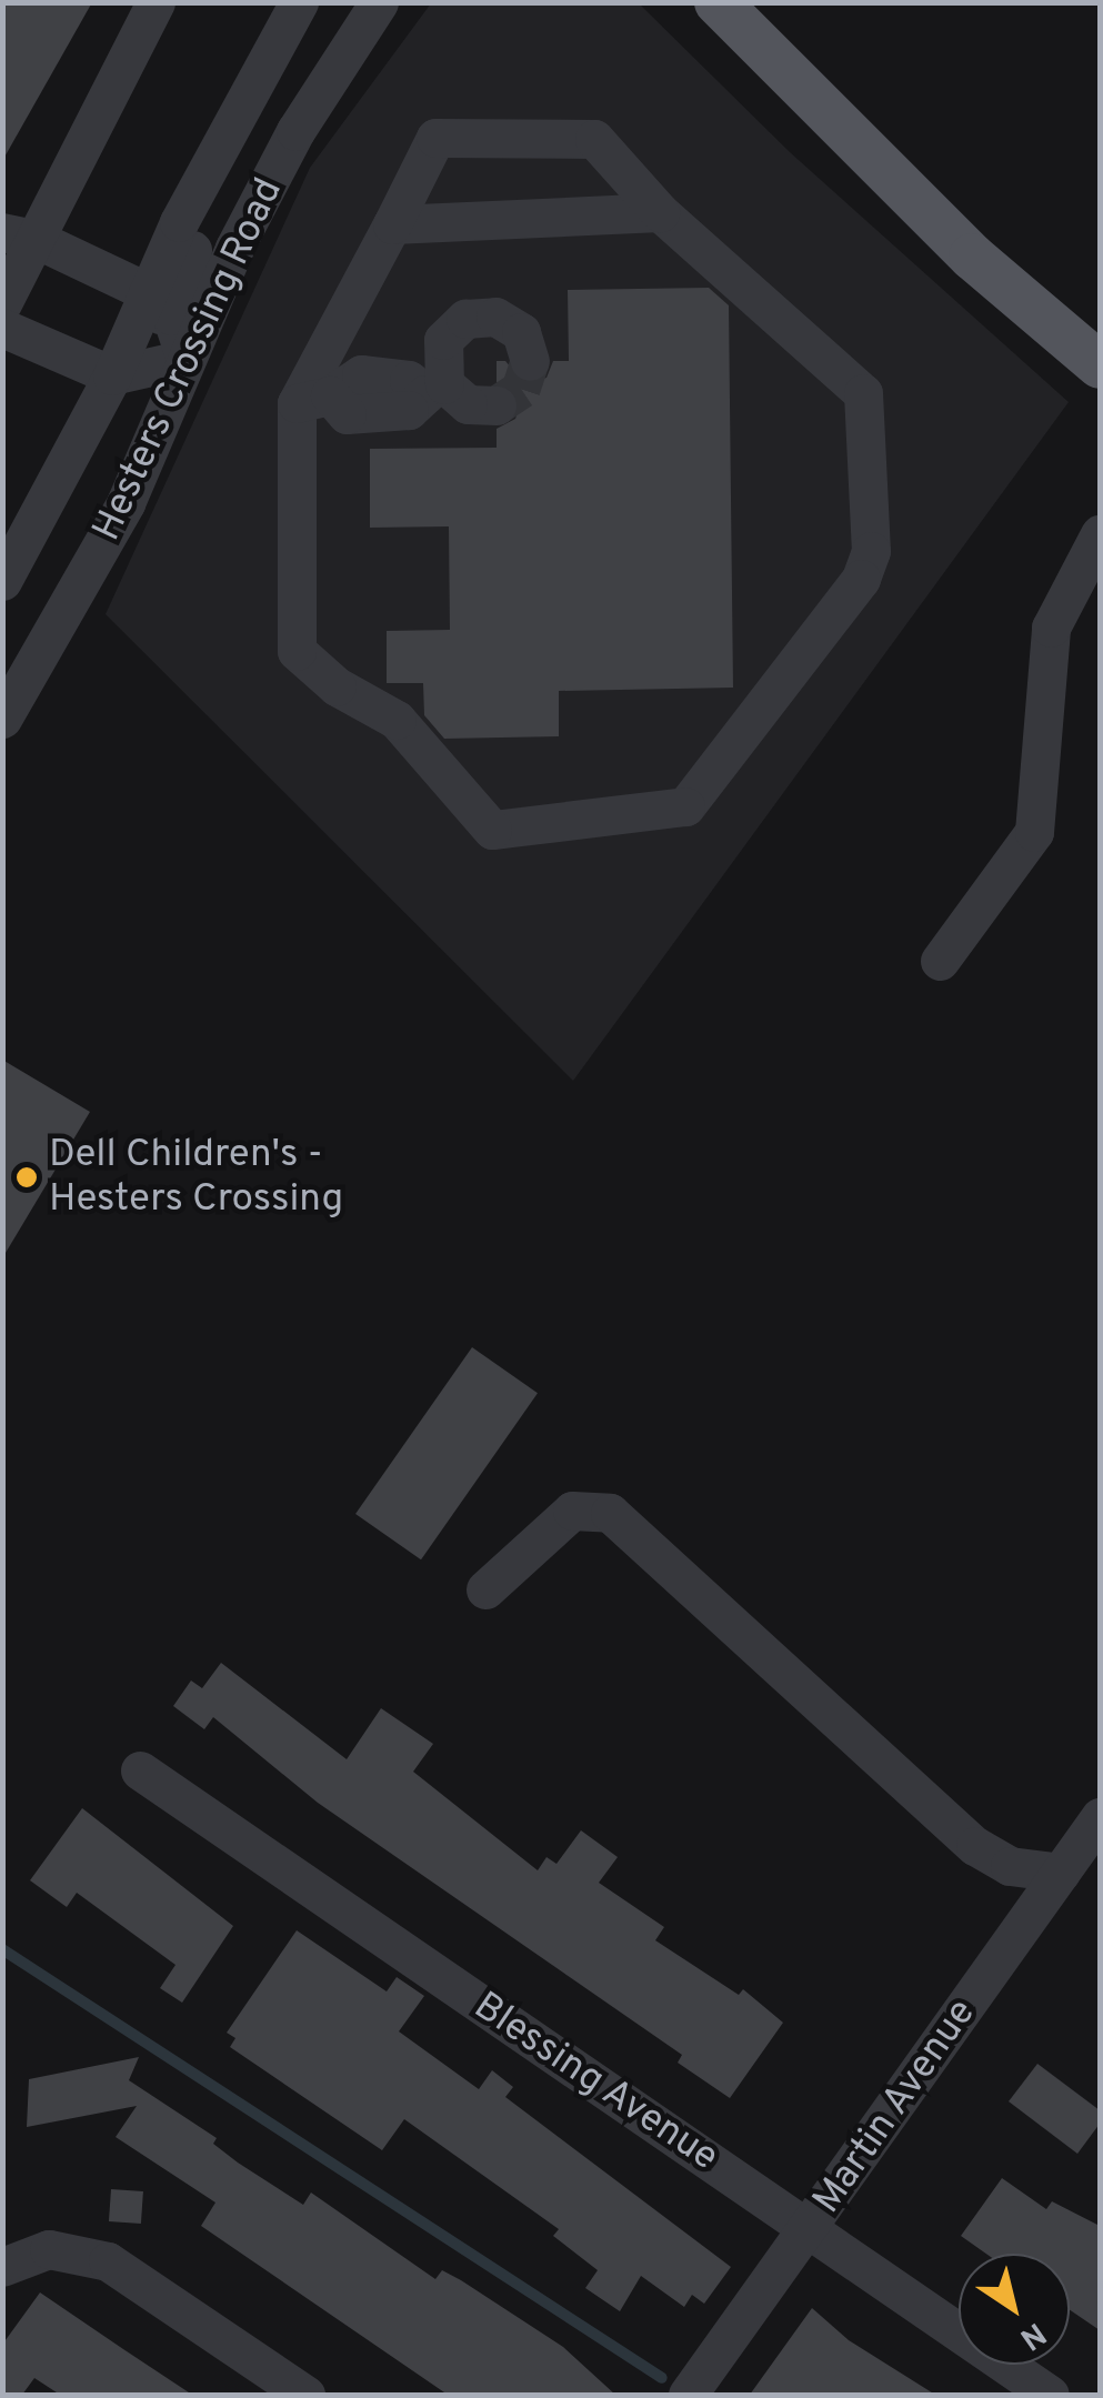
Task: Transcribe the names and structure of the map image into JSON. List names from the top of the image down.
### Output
{
  "streets": {
    "street": ["Hesters Crossing Road", "Blessing Avenue", "Martin Avenue"]
  },
  "crossings": [
    ["Blessing Avenue", "Martin Avenue"]
  ],
  "places": ["Dell Children's - Hesters Crossing"],
  "north": "bottom right"
}
